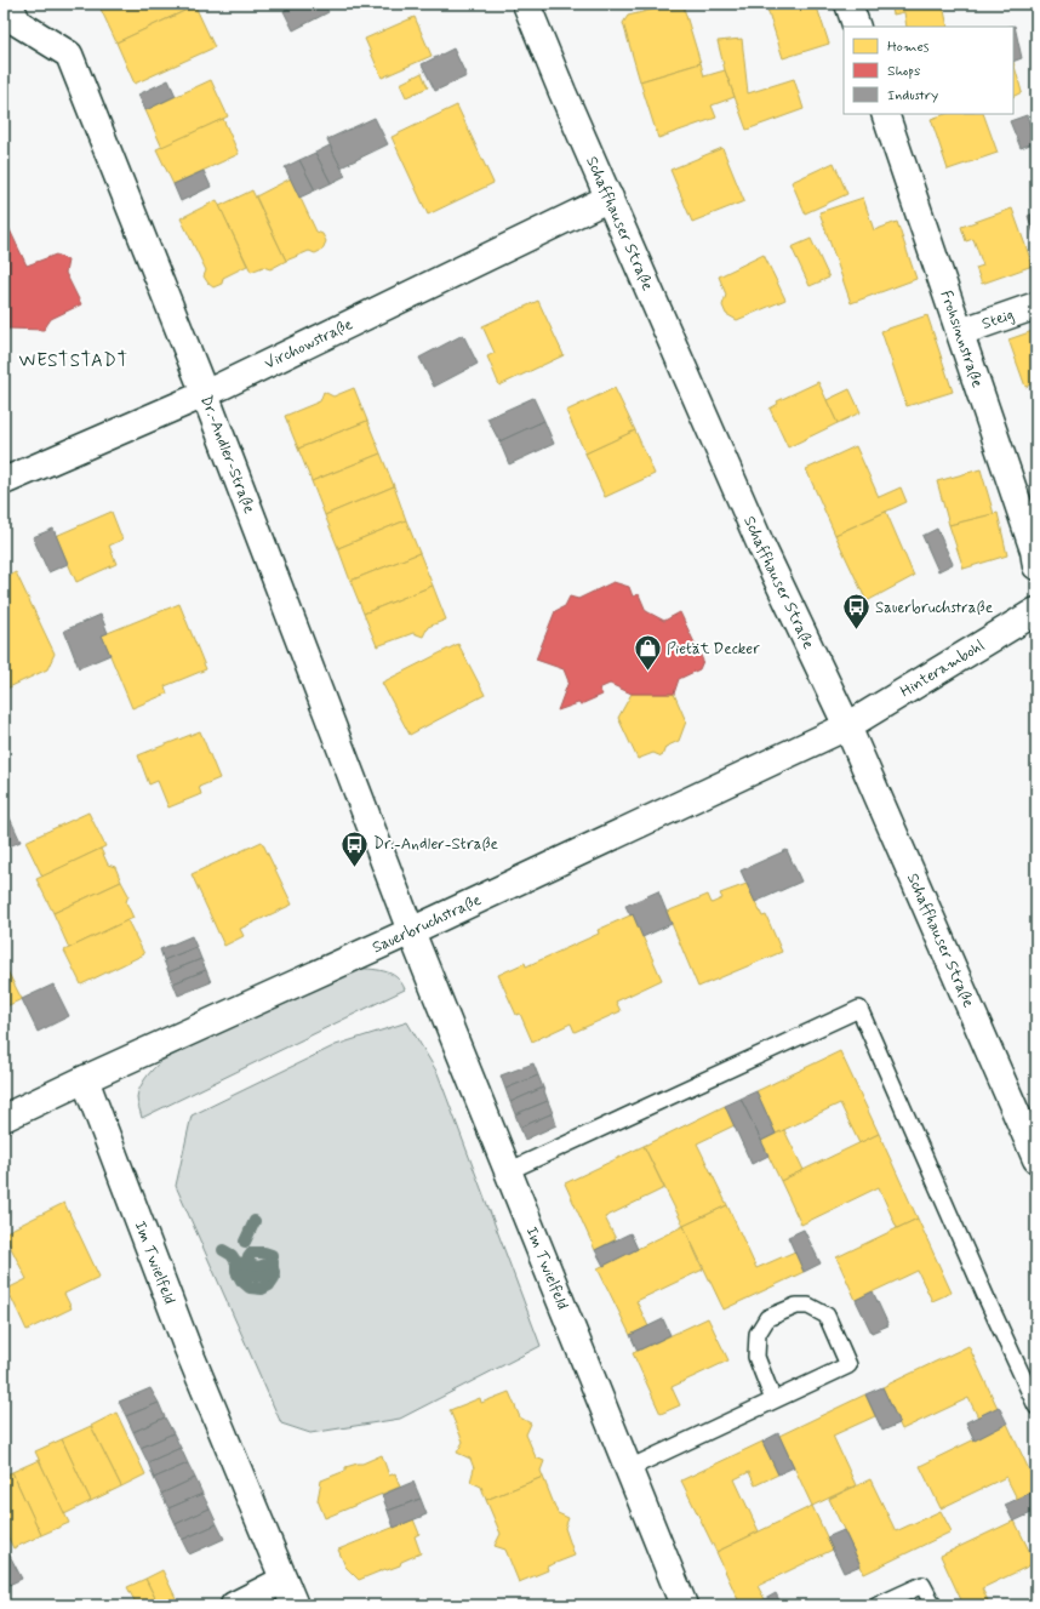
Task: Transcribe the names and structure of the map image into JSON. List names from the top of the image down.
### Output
{
  "streets": {
    "street": [
      "Schaffhauser Straße",
      "Steig",
      "Frohsinnstraße",
      "Virchowstraße",
      "Dr.-Andler-Straße",
      "Hinterambohl",
      "Sauerbruchstraße",
      "Im Twielfeld"
    ]
  },
  "crossings": [
    ["Schaffhauser Straße", "Virchowstraße"],
    ["Schaffhauser Straße", "Hinterambohl"],
    ["Schaffhauser Straße", "Sauerbruchstraße"],
    ["Steig", "Frohsinnstraße"],
    ["Virchowstraße", "Dr.-Andler-Straße"],
    ["Dr.-Andler-Straße", "Sauerbruchstraße"],
    ["Dr.-Andler-Straße", "Im Twielfeld"],
    ["Hinterambohl", "Sauerbruchstraße"],
    ["Sauerbruchstraße", "Im Twielfeld"]
  ],
  "districts": ["WESTSTADT"],
  "places": {
    "bus stop": ["Sauerbruchstraße", "Dr.-Andler-Straße"],
    "shop": ["Pietät Decker"]
  },
  "legend": ["Homes", "Shops", "Industry"]
}
